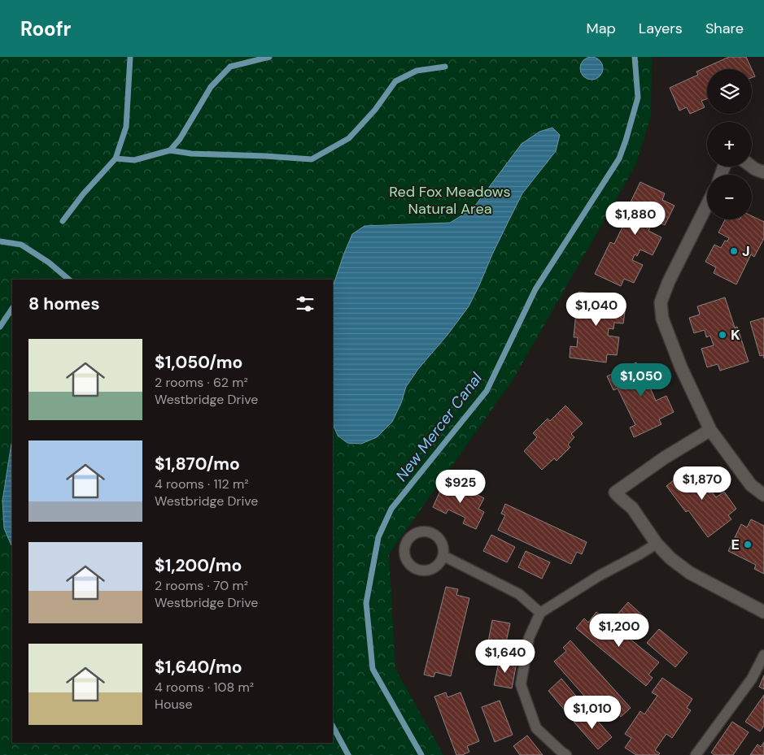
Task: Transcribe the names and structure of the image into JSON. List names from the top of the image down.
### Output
{
  "water": ["New Mercer Canal"],
  "parks": ["Red Fox Meadows Natural Area"],
  "places": ["J", "K", "E"],
  "page": {
    "header": "Roofr",
    "nav": ["Map", "Layers", "Share"],
    "map_buttons": ["+", "−"],
    "price": [
      "$1,880",
      "$1,040",
      "$1,050",
      "$1,870",
      "$925",
      "$1,200",
      "$1,640",
      "$1,010"
    ],
    "heading": "8 homes",
    "list": [
      {
        "name": "$1,050/mo",
        "note": "2 rooms · 62 m² · Westbridge Drive"
      },
      {
        "name": "$1,870/mo",
        "note": "4 rooms · 112 m² · Westbridge Drive"
      },
      {
        "name": "$1,200/mo",
        "note": "2 rooms · 70 m² · Westbridge Drive"
      },
      {
        "name": "$1,640/mo",
        "note": "4 rooms · 108 m² · House"
      }
    ]
  }
}
